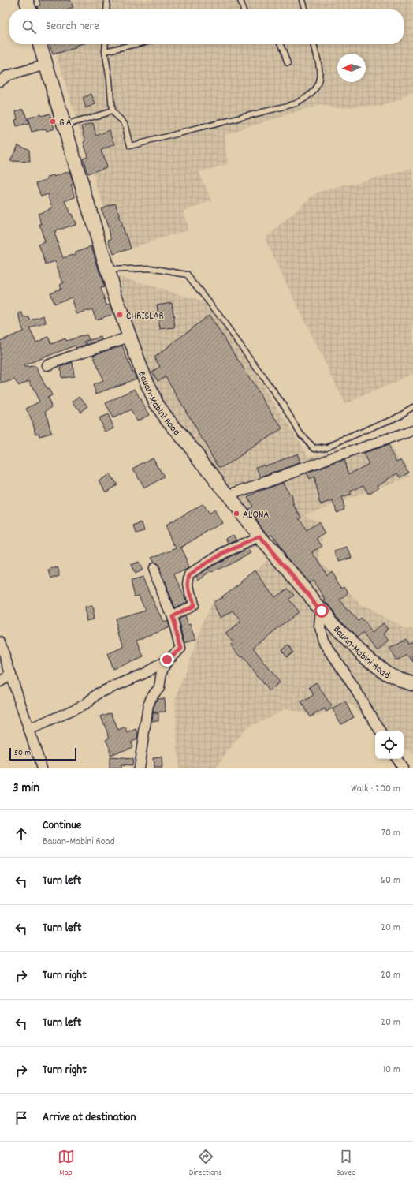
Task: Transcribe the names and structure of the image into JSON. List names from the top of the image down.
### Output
{
  "streets": {
    "main road": ["Bauan-Mabini Road"]
  },
  "places": ["G.A", "CHRISLAR", "ALONA"],
  "scale_bar": "50 m",
  "north": "left",
  "page": {
    "search": "Search here",
    "scale": "50 m",
    "heading": ["3 min", "Walk · 200 m"],
    "list": [
      ["Continue", "Bauan-Mabini Road", "70 m"],
      ["Turn left", "60 m"],
      ["Turn left", "20 m"],
      ["Turn right", "20 m"],
      ["Turn left", "20 m"],
      ["Turn right", "10 m"],
      "Arrive at destination"
    ],
    "nav": ["Map", "Directions", "Saved"]
  }
}
